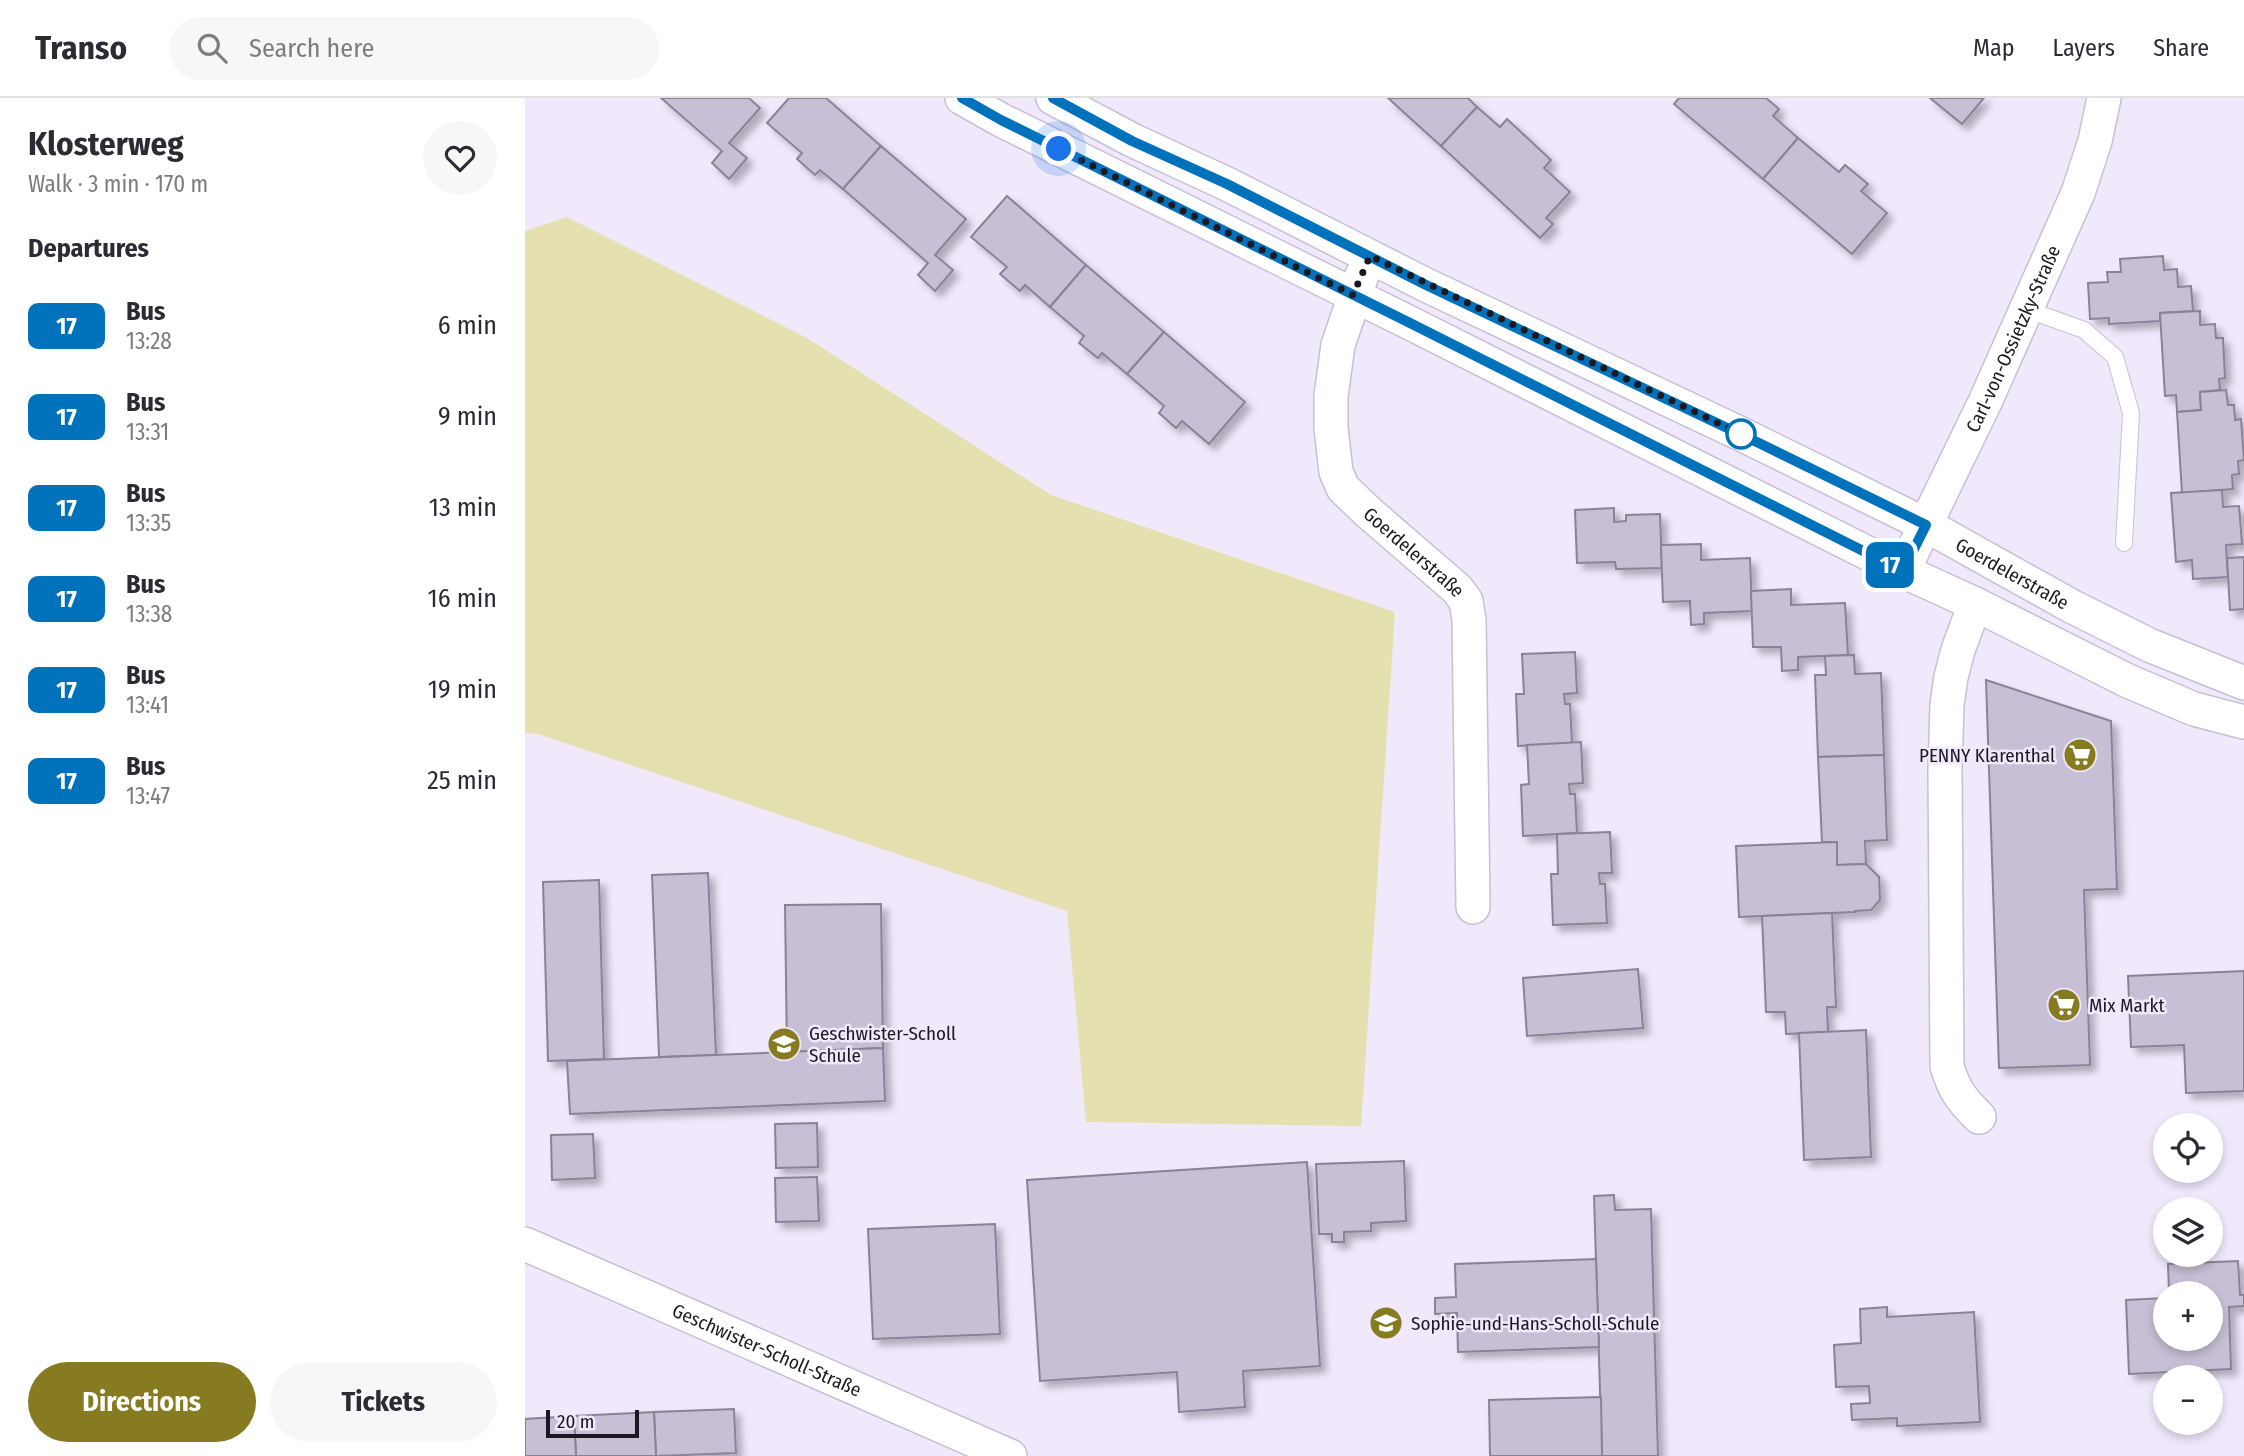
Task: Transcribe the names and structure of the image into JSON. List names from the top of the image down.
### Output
{
  "streets": {
    "street": ["Carl-von-Ossietzky-Straße", "Goerdelerstraße", "Geschwister-Scholl-Straße"]
  },
  "crossings": [
    ["Carl-von-Ossietzky-Straße", "Goerdelerstraße"]
  ],
  "places": {
    "supermarket": ["PENNY Klarenthal", "Mix Markt"],
    "school or university": ["Geschwister-Scholl Schule", "Sophie-und-Hans-Scholl-Schule"]
  },
  "lines": ["bus line 17"],
  "scale_bar": "20 m",
  "page": {
    "header": "Transo",
    "search": "Search here",
    "nav": ["Map", "Layers", "Share"],
    "heading": [
      ["Klosterweg", "Walk · 3 min · 170 m"],
      "Departures"
    ],
    "on_map": "17",
    "list": [
      {
        "mark": "17",
        "name": "Bus",
        "note": "13:28",
        "value": "6 min"
      },
      {
        "mark": "17",
        "name": "Bus",
        "note": "13:31",
        "value": "9 min"
      },
      {
        "mark": "17",
        "name": "Bus",
        "note": "13:35",
        "value": "13 min"
      },
      {
        "mark": "17",
        "name": "Bus",
        "note": "13:38",
        "value": "16 min"
      },
      {
        "mark": "17",
        "name": "Bus",
        "note": "13:41",
        "value": "19 min"
      },
      {
        "mark": "17",
        "name": "Bus",
        "note": "13:47",
        "value": "25 min"
      }
    ],
    "map_buttons": ["+", "−"],
    "buttons": ["Directions", "Tickets"],
    "scale": "20 m"
  }
}
